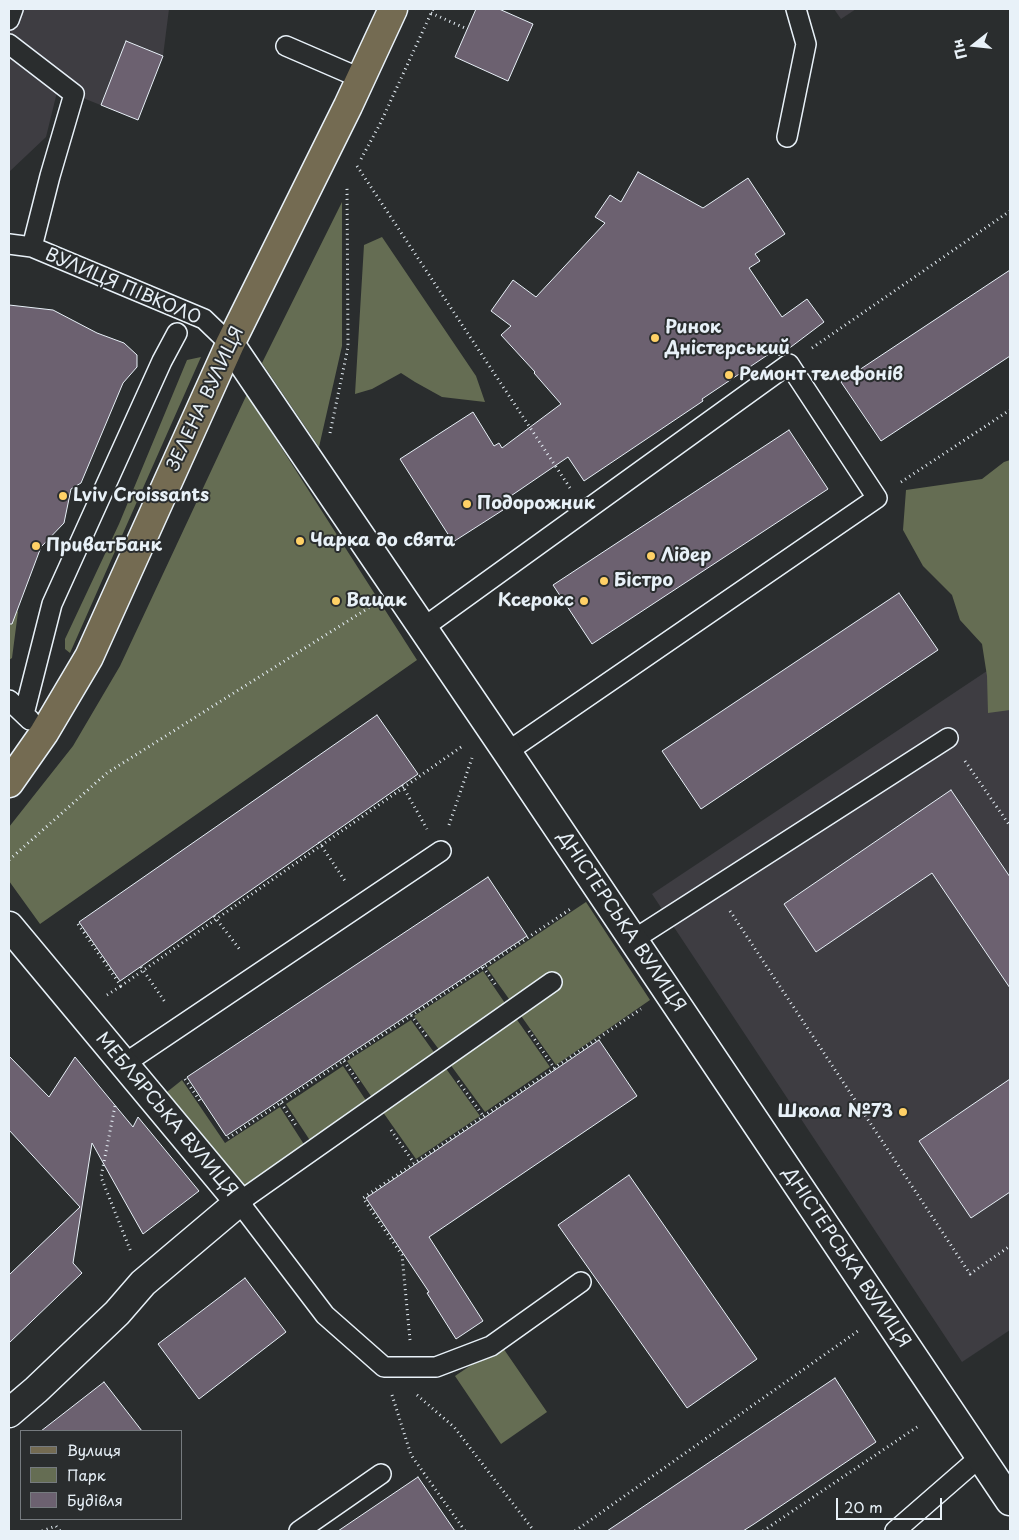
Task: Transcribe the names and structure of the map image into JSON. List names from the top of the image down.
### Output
{
  "streets": {
    "main road": ["ЗЕЛЕНА ВУЛИЦЯ"],
    "street": ["ДНІСТЕРСЬКА ВУЛИЦЯ", "МЕБЛЯРСЬКА ВУЛИЦЯ"],
    "lane": ["ВУЛИЦЯ ПІВКОЛО"]
  },
  "crossings": [
    ["ВУЛИЦЯ ПІВКОЛО", "ЗЕЛЕНА ВУЛИЦЯ"],
    ["ВУЛИЦЯ ПІВКОЛО", "ДНІСТЕРСЬКА ВУЛИЦЯ"],
    ["ЗЕЛЕНА ВУЛИЦЯ", "ДНІСТЕРСЬКА ВУЛИЦЯ"]
  ],
  "places": [
    "Ринок Дністерський",
    "Ремонт телефонів",
    "Lviv Croissants",
    "Подорожник",
    "Чарка до свята",
    "ПриватБанк",
    "Лідер",
    "Бістро",
    "Вацак",
    "Ксерокс",
    "Школа №73"
  ],
  "legend": ["Вулиця", "Парк", "Будівля"],
  "scale_bar": "20 m",
  "north": "left"
}
